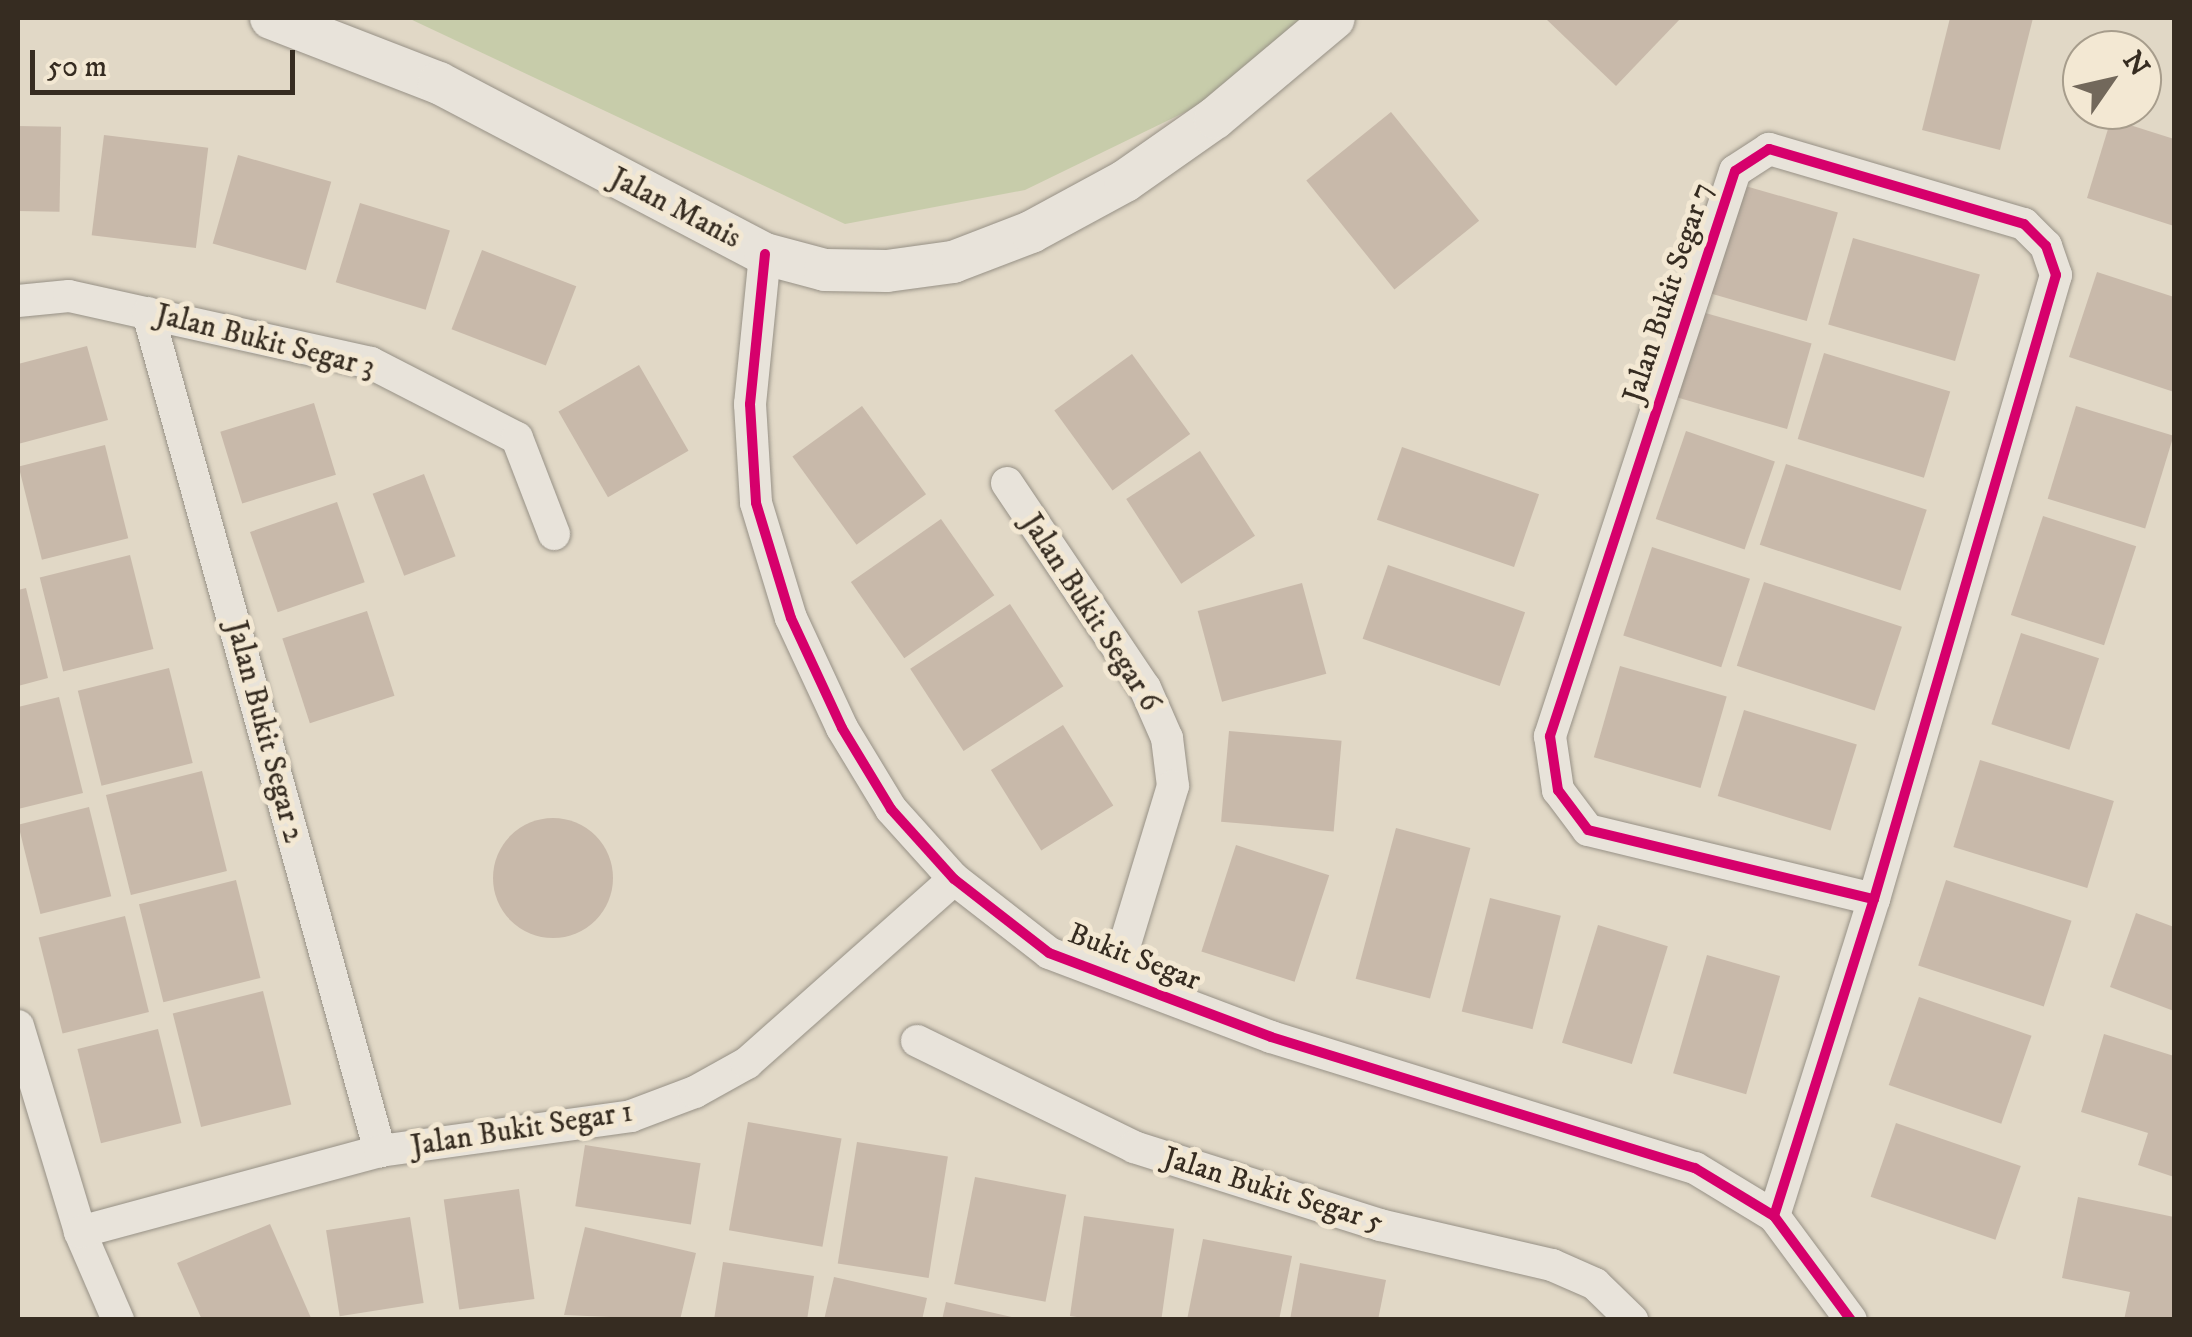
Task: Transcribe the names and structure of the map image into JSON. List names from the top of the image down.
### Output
{
  "streets": {
    "street": [
      "Jalan Manis",
      "Jalan Bukit Segar 7",
      "Jalan Bukit Segar 3",
      "Jalan Bukit Segar 6",
      "Jalan Bukit Segar 2",
      "Bukit Segar",
      "Jalan Bukit Segar 1",
      "Jalan Bukit Segar 5"
    ]
  },
  "crossings": [
    ["Jalan Manis", "Bukit Segar"],
    ["Jalan Bukit Segar 7", "Bukit Segar"],
    ["Jalan Bukit Segar 3", "Jalan Bukit Segar 2"],
    ["Jalan Bukit Segar 6", "Bukit Segar"],
    ["Jalan Bukit Segar 2", "Jalan Bukit Segar 1"],
    ["Bukit Segar", "Jalan Bukit Segar 1"]
  ],
  "scale_bar": "50 m",
  "north": "top right"
}
